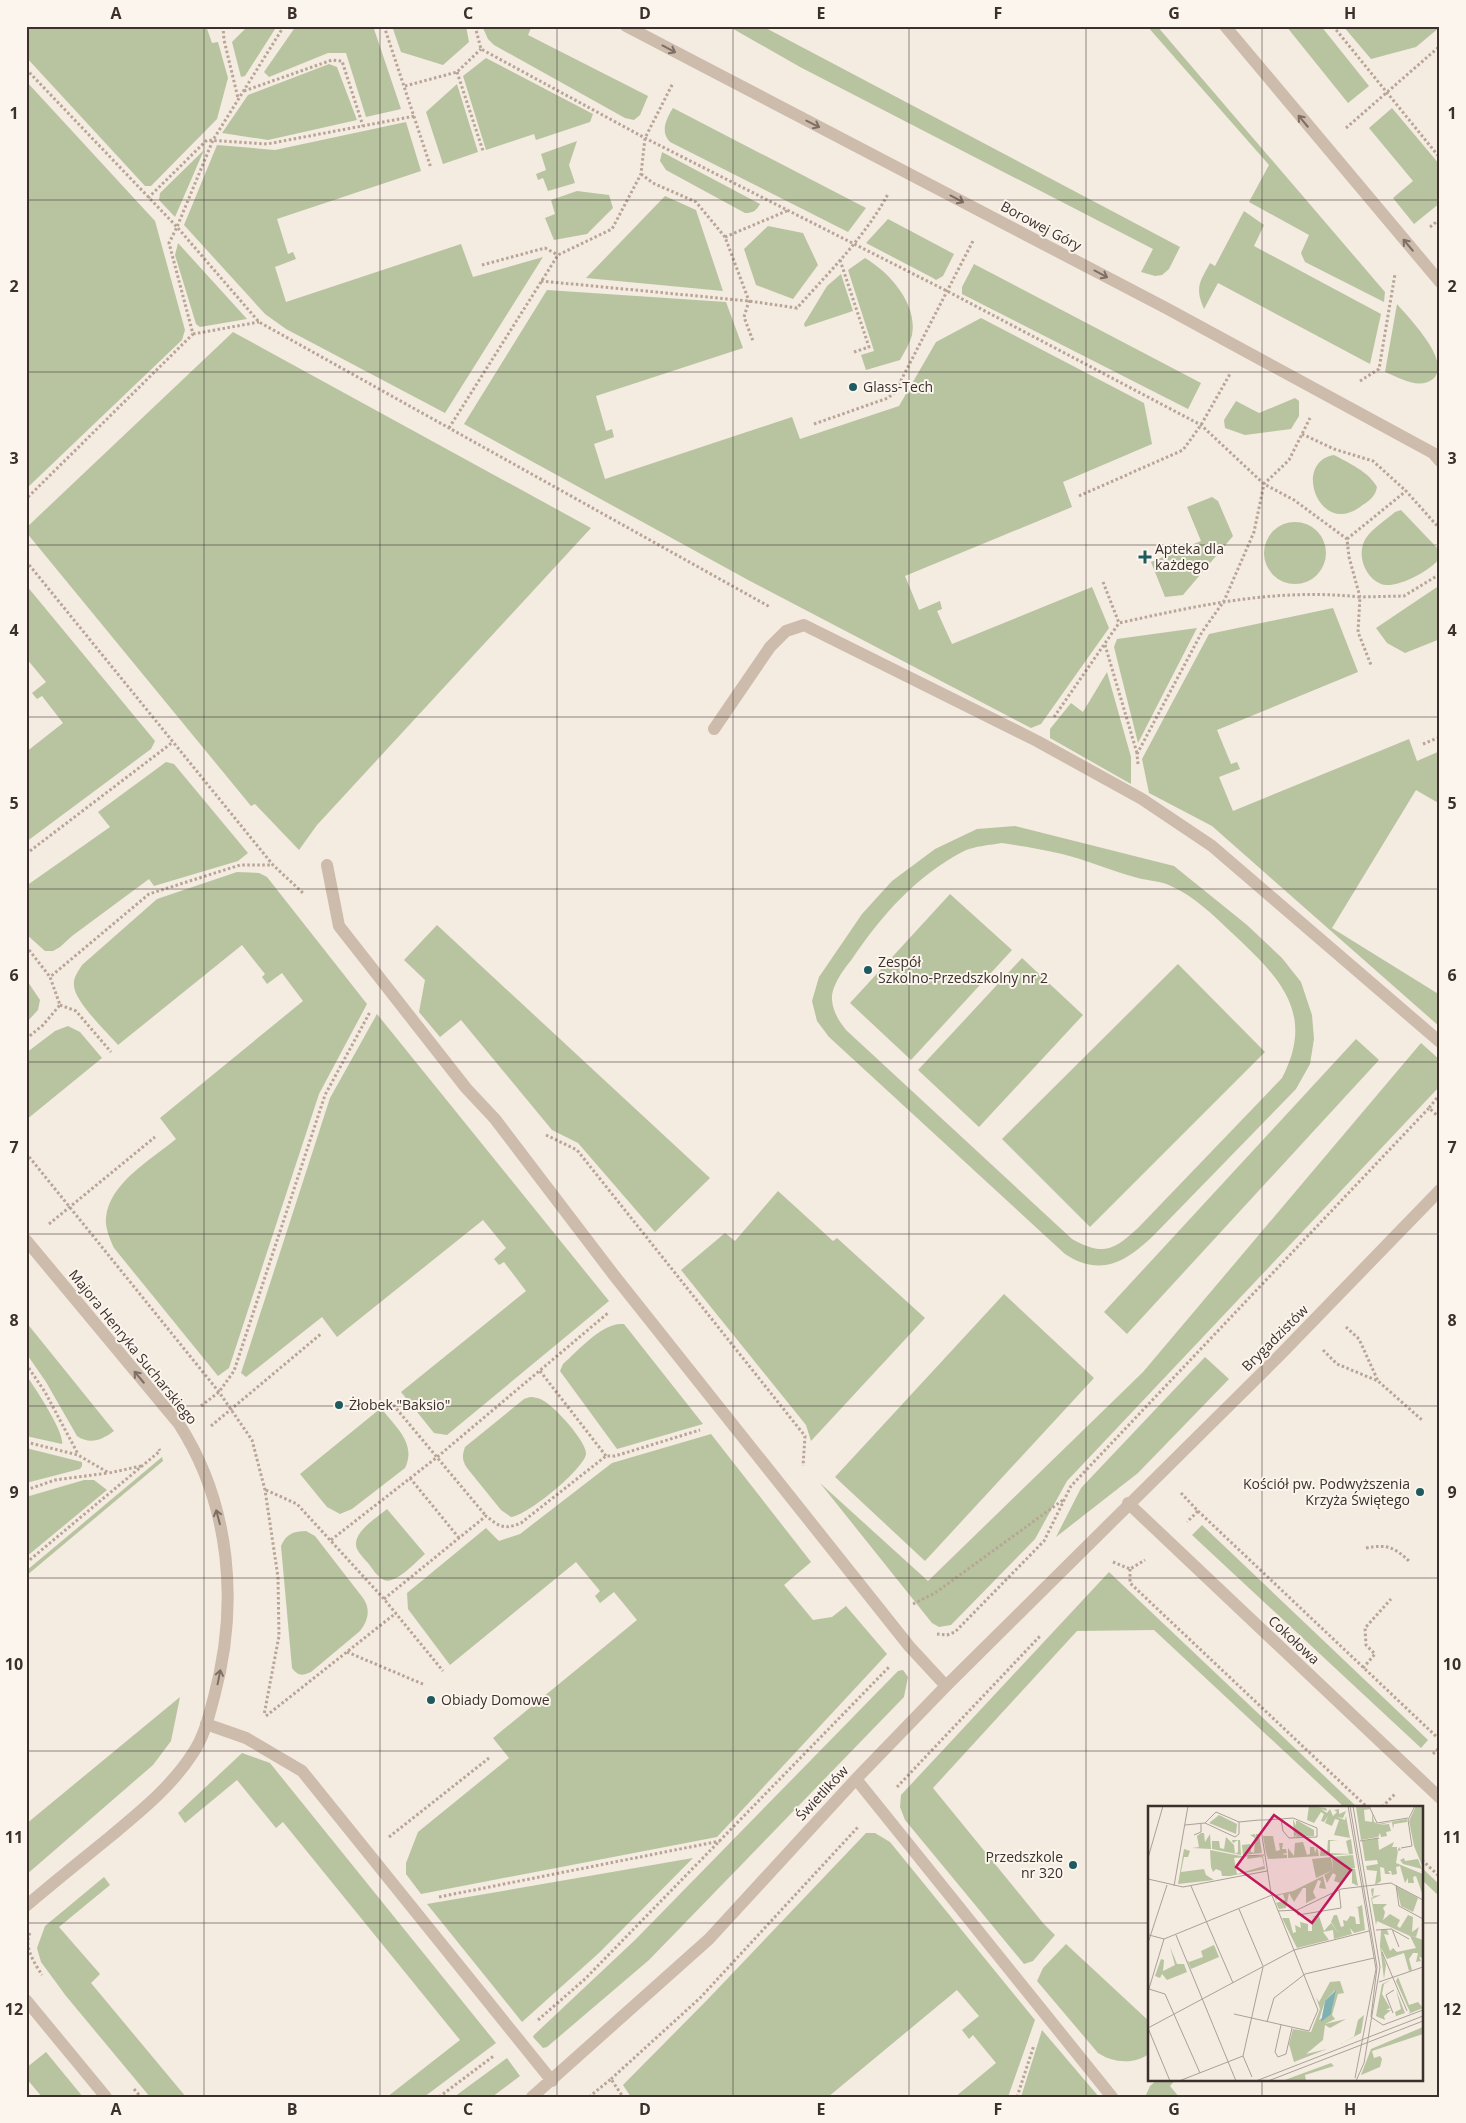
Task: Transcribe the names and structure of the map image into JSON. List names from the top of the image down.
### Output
{
  "streets": {
    "street": [
      "Borowej Góry",
      "Brygadzistów",
      "Majora Henryka Sucharskiego",
      "Cokołowa",
      "Świetlików"
    ]
  },
  "crossings": [
    ["Brygadzistów", "Cokołowa"],
    ["Brygadzistów", "Świetlików"],
    ["Cokołowa", "Świetlików"]
  ],
  "one_way": ["Borowej Góry", "Majora Henryka Sucharskiego"],
  "places": {
    "other": [
      "Glass-Tech",
      "Zespół Szkolno-Przedszkolny nr 2",
      "Żłobek \"Baksio\"",
      "Kościół pw. Podwyższenia Krzyża Świętego",
      "Obiady Domowe",
      "Przedszkole nr 320"
    ],
    "health": ["Apteka dla każdego"]
  },
  "grid": {
    "columns": [
      "A",
      "B",
      "C",
      "D",
      "E",
      "F",
      "G",
      "H"
    ],
    "rows": [
      "1",
      "2",
      "3",
      "4",
      "5",
      "6",
      "7",
      "8",
      "9",
      "10",
      "11",
      "12"
    ]
  }
}
